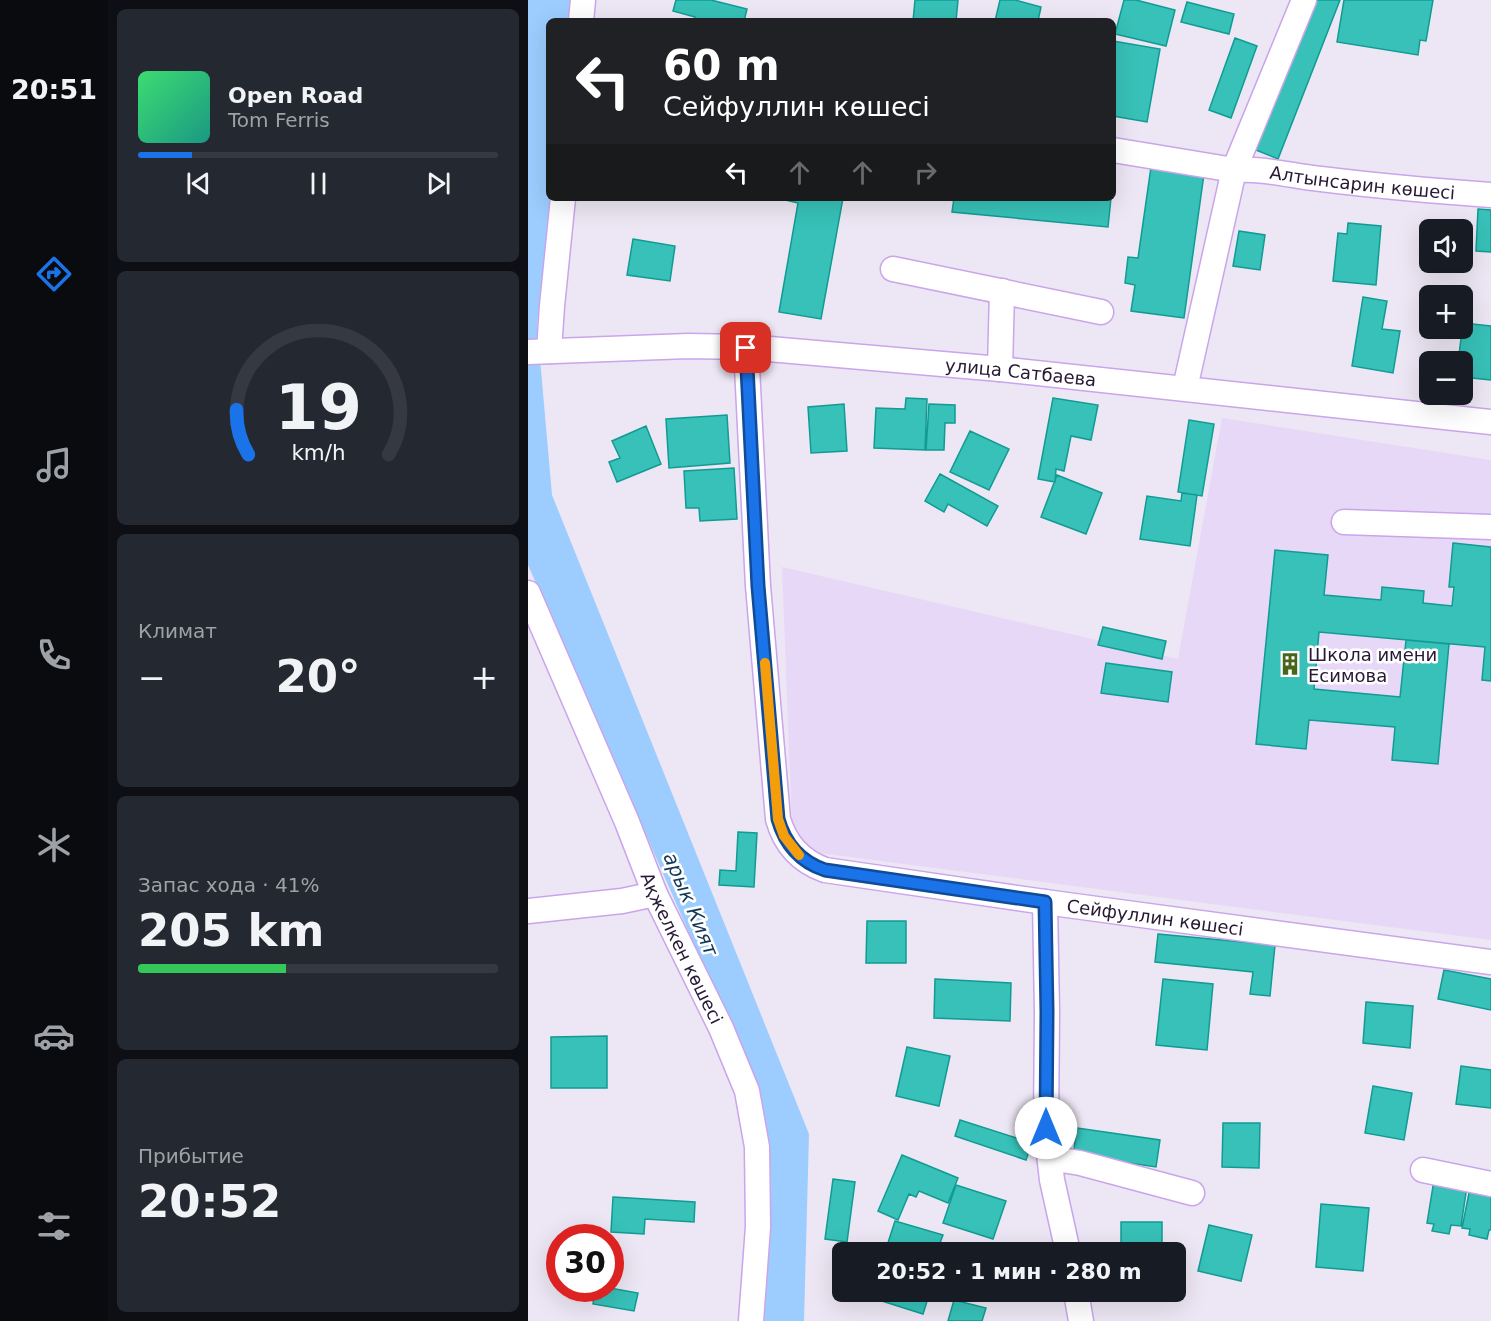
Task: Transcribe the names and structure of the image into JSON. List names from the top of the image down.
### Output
{
  "streets": {
    "street": [
      "Алтынсарин көшесі",
      "улица Сатбаева",
      "Сейфуллин көшесі",
      "Ақжелкен көшесі"
    ]
  },
  "crossings": [
    ["улица Сатбаева", "Сейфуллин көшесі"]
  ],
  "water": ["арык Кият"],
  "places": {
    "building": ["Школа имени Есимова"]
  },
  "page": {
    "tabs": "20:51",
    "turn": ["60 m", "Сейфуллин көшесі"],
    "song": ["Open Road", "Tom Ferris"],
    "map_buttons": ["+", "−"],
    "tile": [
      "Климат",
      ["Запас хода · 41%", "205 km"],
      ["Прибытие", "20:52"]
    ],
    "heat": ["−", "20°", "+"],
    "limit": "30",
    "trip": "20:52 · 1 мин · 280 m",
    "gauge": ["19", "km/h"]
  }
}
